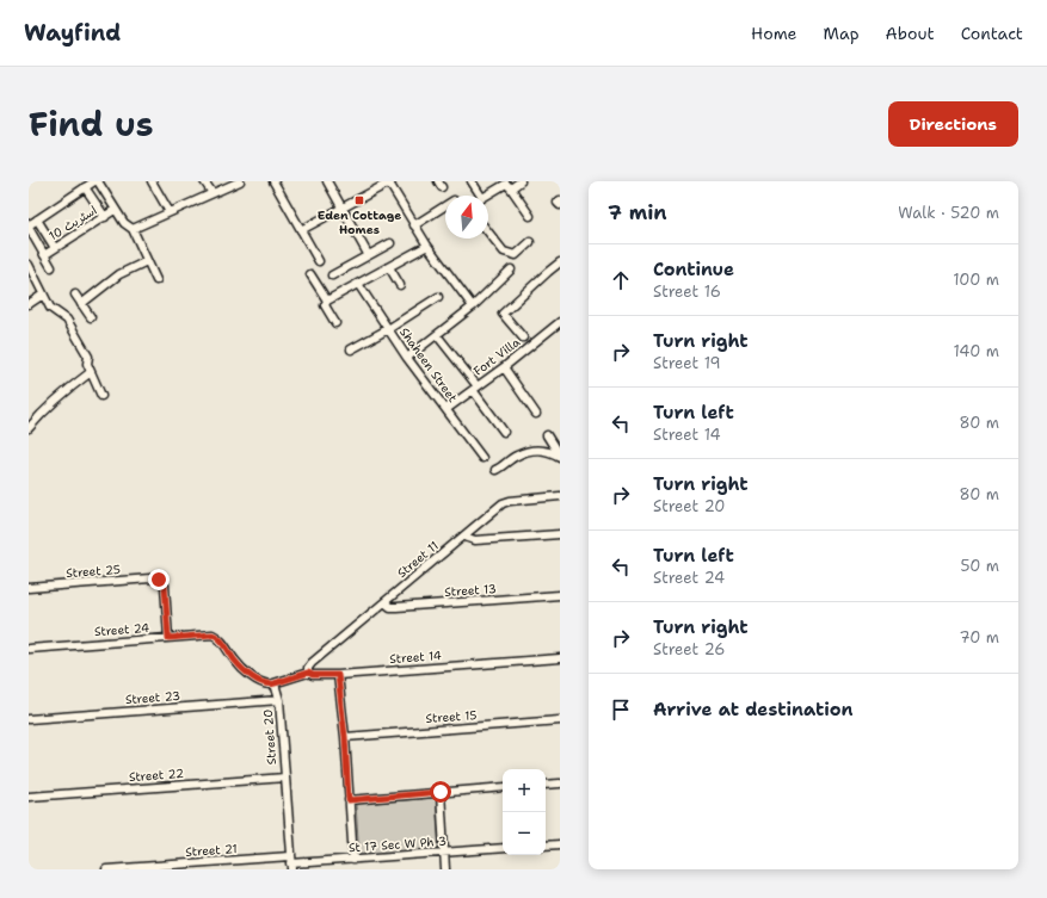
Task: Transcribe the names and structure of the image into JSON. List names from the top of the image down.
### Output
{
  "streets": {
    "street": [
      "اسٹریٹ 10",
      "Fort Villa",
      "Shaheen Street",
      "Street 11",
      "Street 25",
      "Street 13",
      "Street 24",
      "Street 14",
      "Street 23",
      "Street 15",
      "Street 20",
      "Street 22",
      "St 17 Sec W Ph 3",
      "Street 21"
    ]
  },
  "crossings": [
    ["Fort Villa", "Shaheen Street"],
    ["Street 11", "Street 13"],
    ["Street 11", "Street 14"],
    ["Street 25", "Street 24"],
    ["Street 24", "Street 14"],
    ["Street 24", "Street 20"],
    ["Street 14", "Street 20"],
    ["Street 23", "Street 20"],
    ["Street 20", "Street 22"],
    ["Street 20", "St 17 Sec W Ph 3"],
    ["Street 20", "Street 21"],
    ["St 17 Sec W Ph 3", "Street 21"]
  ],
  "places": {
    "transit": ["Eden Cottage Homes"]
  },
  "north": "top",
  "page": {
    "header": "Wayfind",
    "nav": [
      "Home",
      "Map",
      "About",
      "Contact"
    ],
    "title": "Find us",
    "buttons": "Directions",
    "heading": ["7 min", "Walk · 520 m"],
    "list": [
      ["Continue", "Street 16", "100 m"],
      ["Turn right", "Street 19", "140 m"],
      ["Turn left", "Street 14", "80 m"],
      ["Turn right", "Street 20", "80 m"],
      ["Turn left", "Street 24", "50 m"],
      ["Turn right", "Street 26", "70 m"],
      "Arrive at destination"
    ],
    "map_buttons": ["+", "−"]
  }
}
